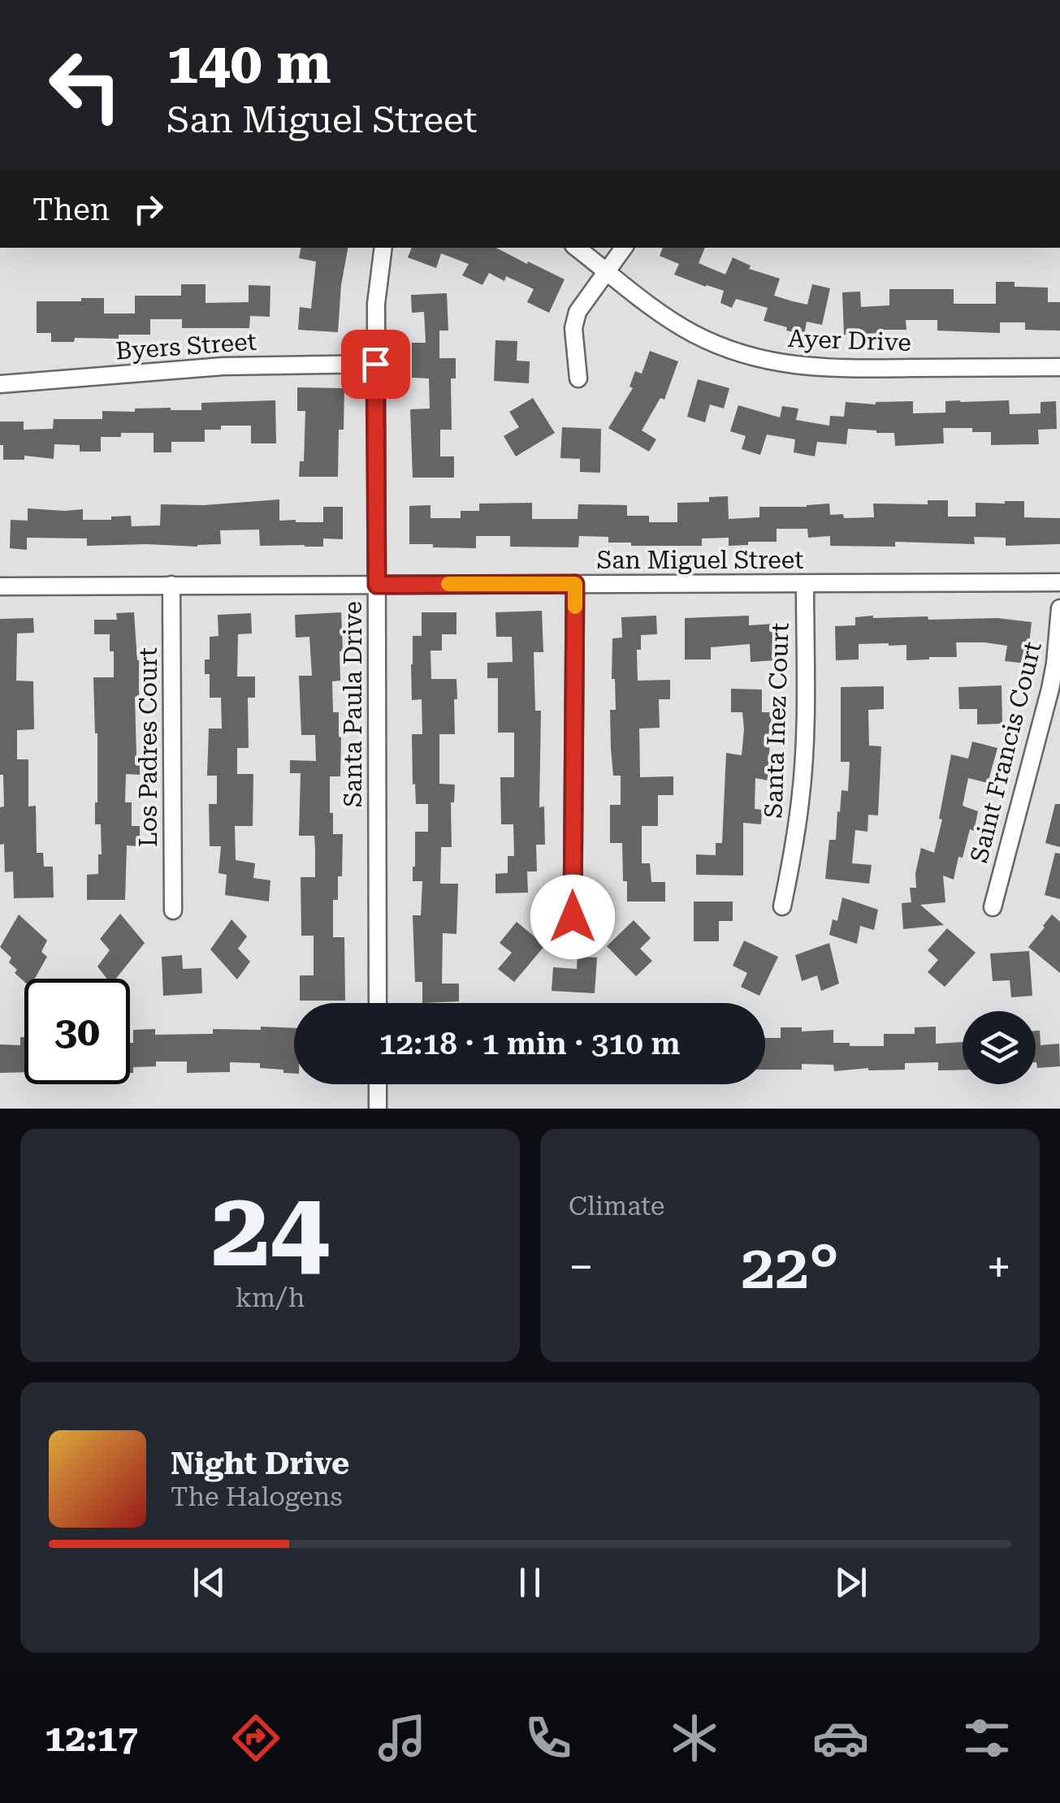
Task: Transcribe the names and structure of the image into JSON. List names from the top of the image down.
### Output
{
  "streets": {
    "street": [
      "Ayer Drive",
      "Byers Street",
      "San Miguel Street",
      "Santa Paula Drive",
      "Santa Inez Court",
      "Los Padres Court",
      "Saint Francis Court"
    ]
  },
  "crossings": [
    ["Byers Street", "Santa Paula Drive"],
    ["San Miguel Street", "Santa Paula Drive"],
    ["San Miguel Street", "Santa Inez Court"],
    ["San Miguel Street", "Los Padres Court"]
  ],
  "page": {
    "turn": ["140 m", "San Miguel Street"],
    "then": "Then",
    "limit": "30",
    "trip": "12:18 · 1 min · 310 m",
    "tile": [
      ["24", "km/h"],
      "Climate"
    ],
    "heat": ["−", "22°", "+"],
    "song": ["Night Drive", "The Halogens"],
    "tabs": "12:17"
  }
}
